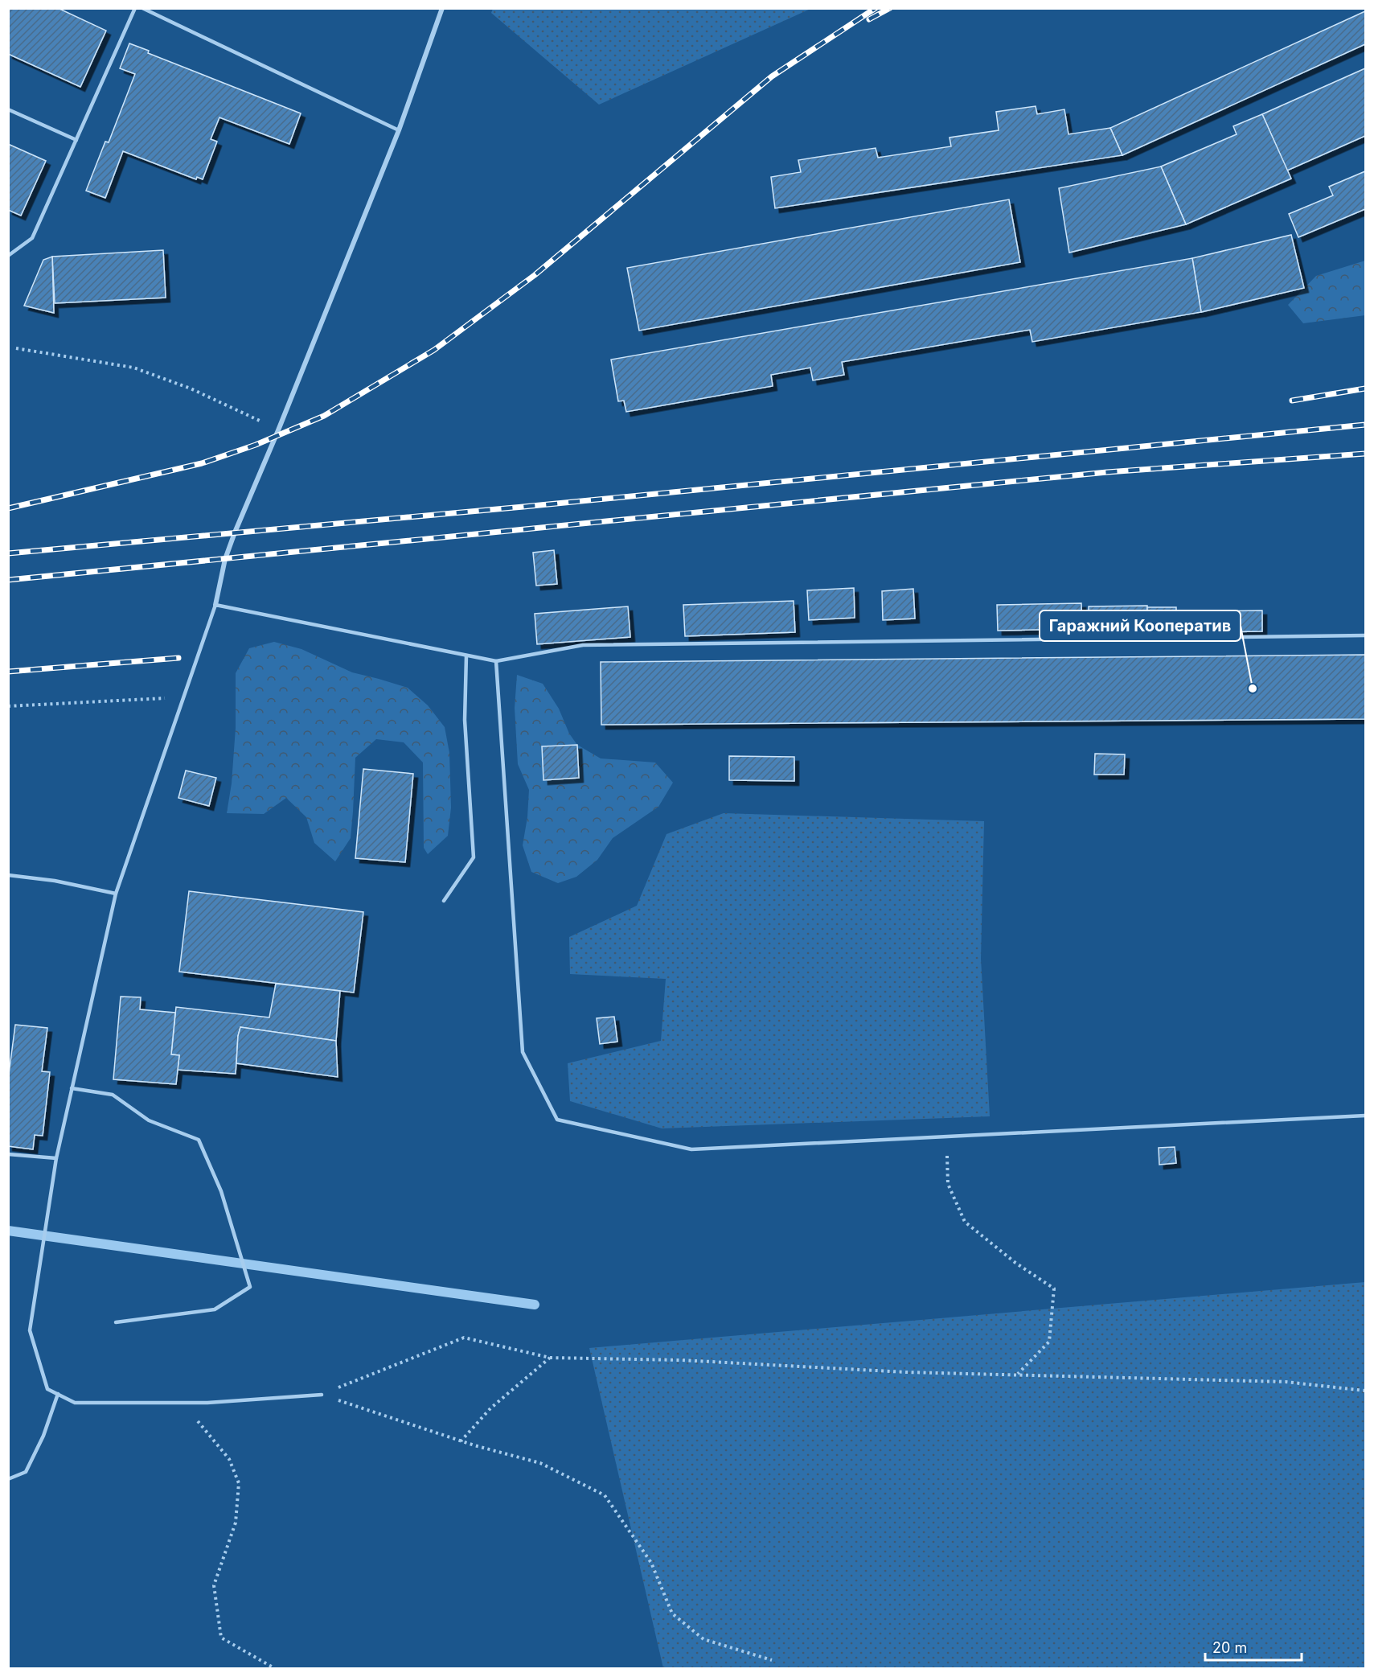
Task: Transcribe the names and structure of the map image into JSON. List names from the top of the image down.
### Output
{
  "places": ["Гаражний Кооператив"],
  "scale_bar": "20 m"
}
